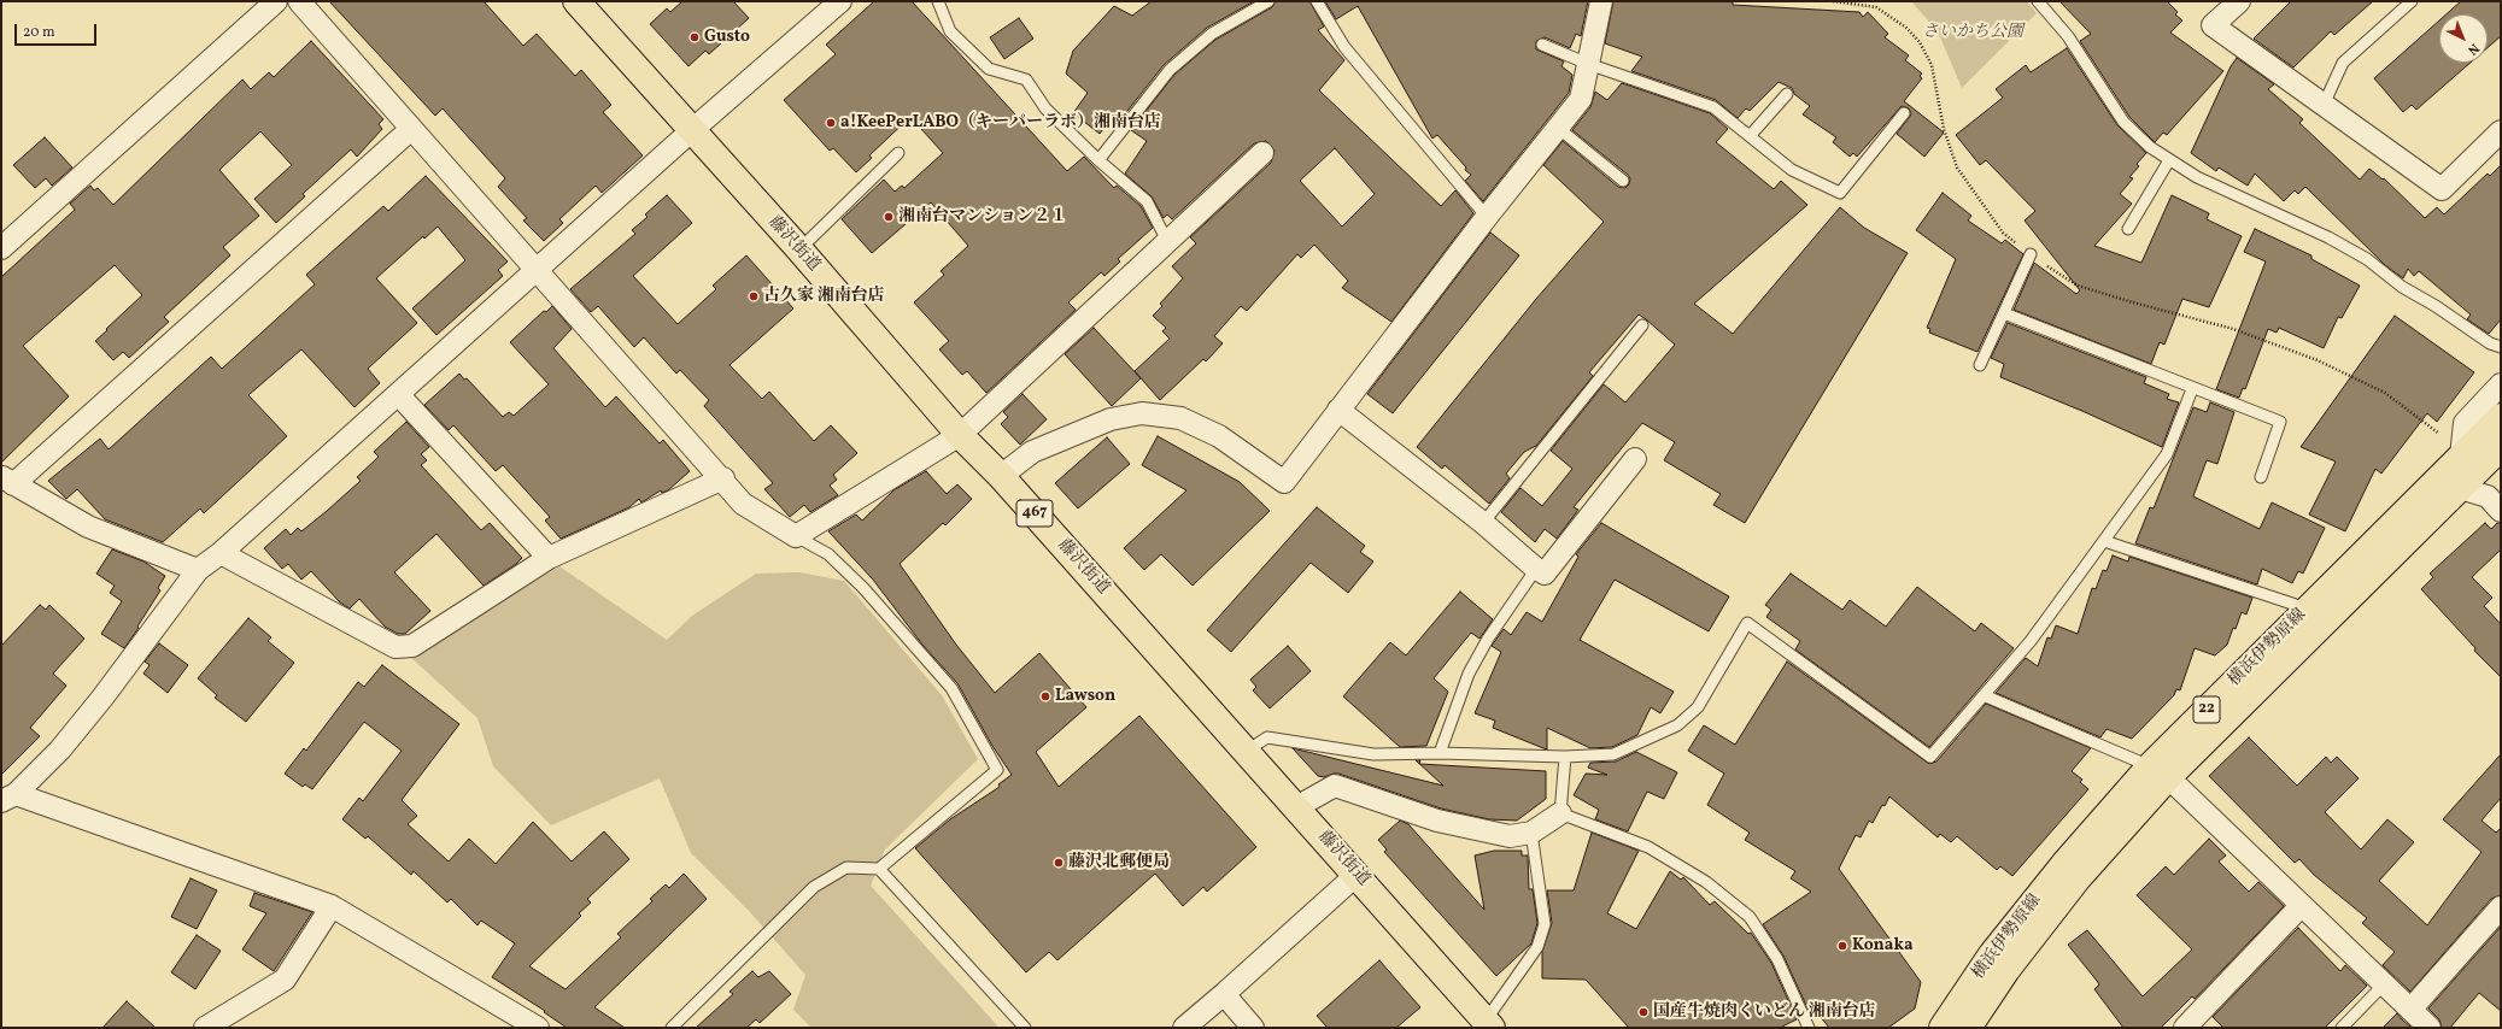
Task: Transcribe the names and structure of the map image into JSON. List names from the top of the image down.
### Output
{
  "streets": {
    "main road": [
      "藤沢街道",
      "467",
      "横浜伊勢原線",
      "22"
    ]
  },
  "parks": ["さいかち公園"],
  "places": [
    "Gusto",
    "a!KeePerLABO（キーパーラボ）湘南台店",
    "湘南台マンション２１",
    "古久家 湘南台店",
    "Lawson",
    "藤沢北郵便局",
    "Konaka",
    "国産牛焼肉くいどん 湘南台店"
  ],
  "scale_bar": "20 m",
  "north": "bottom right"
}
